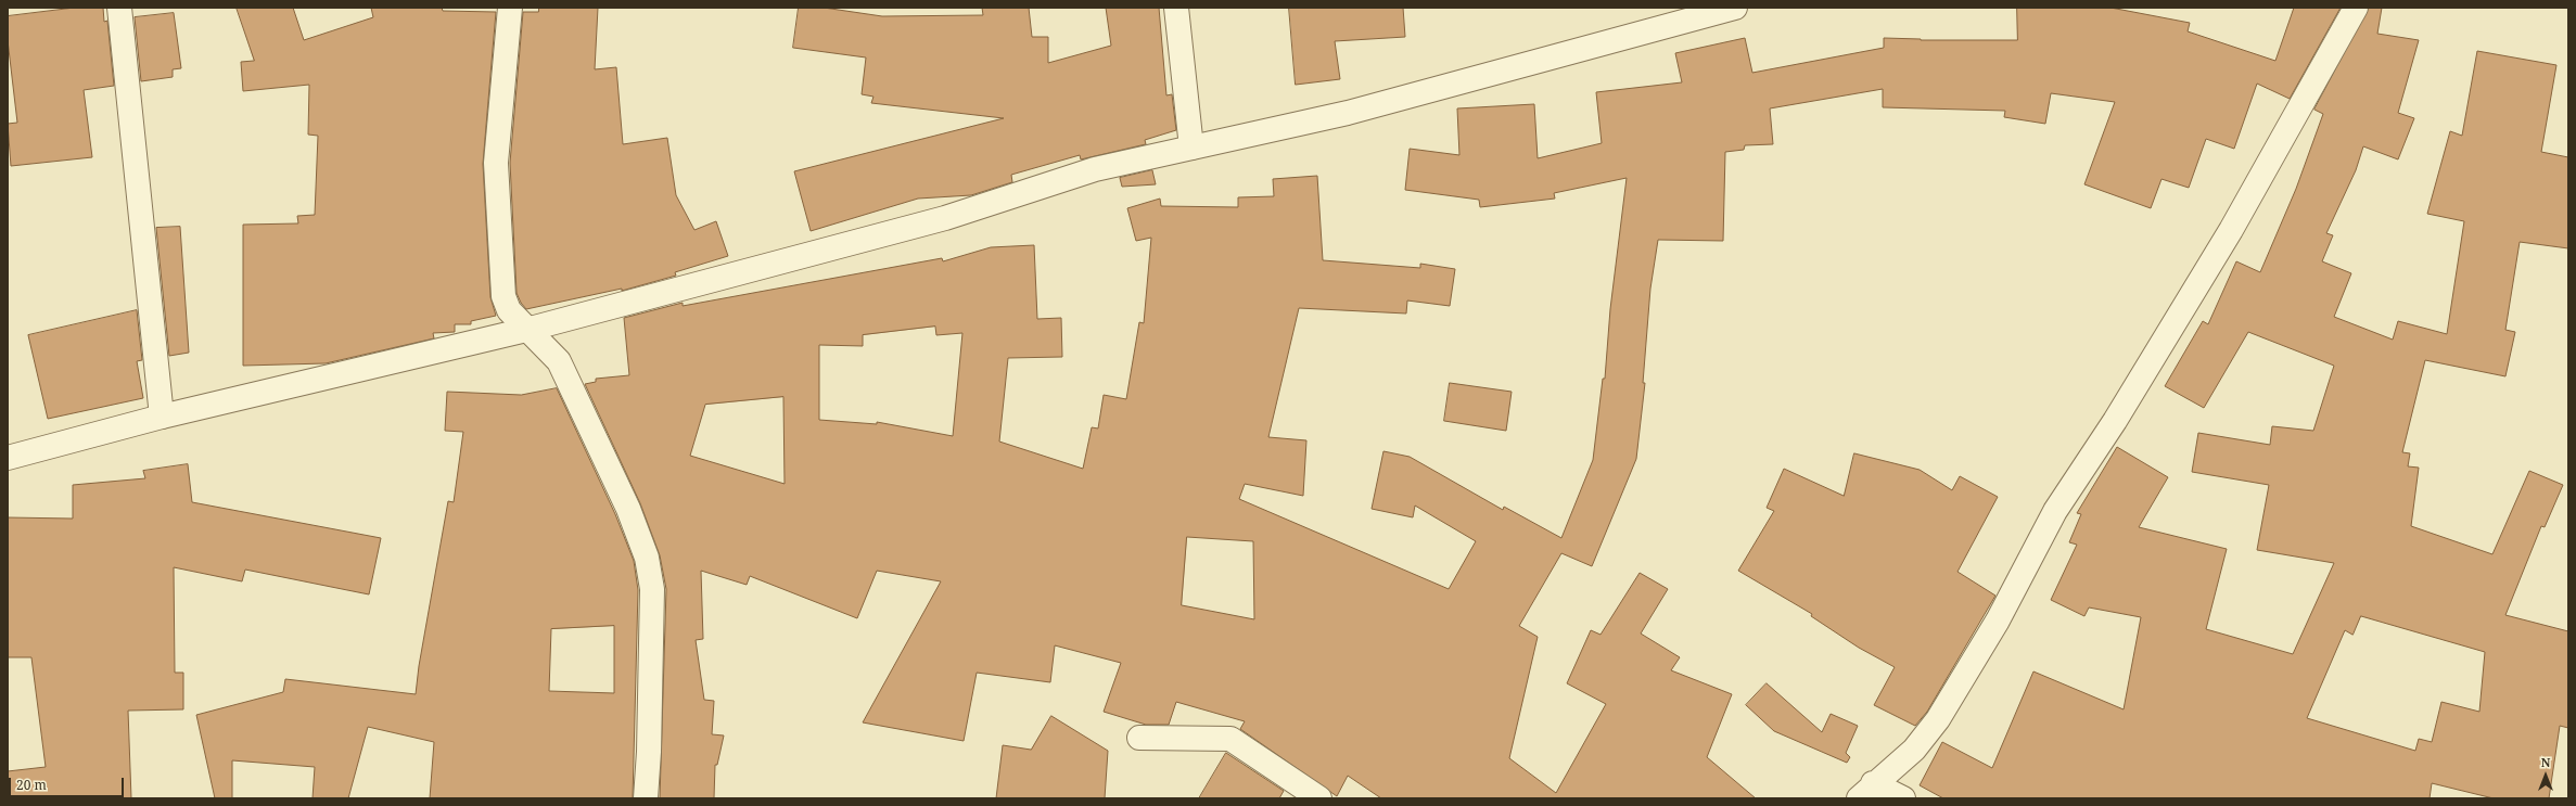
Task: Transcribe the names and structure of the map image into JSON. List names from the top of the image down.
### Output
{
  "scale_bar": "20 m",
  "north": "top"
}
